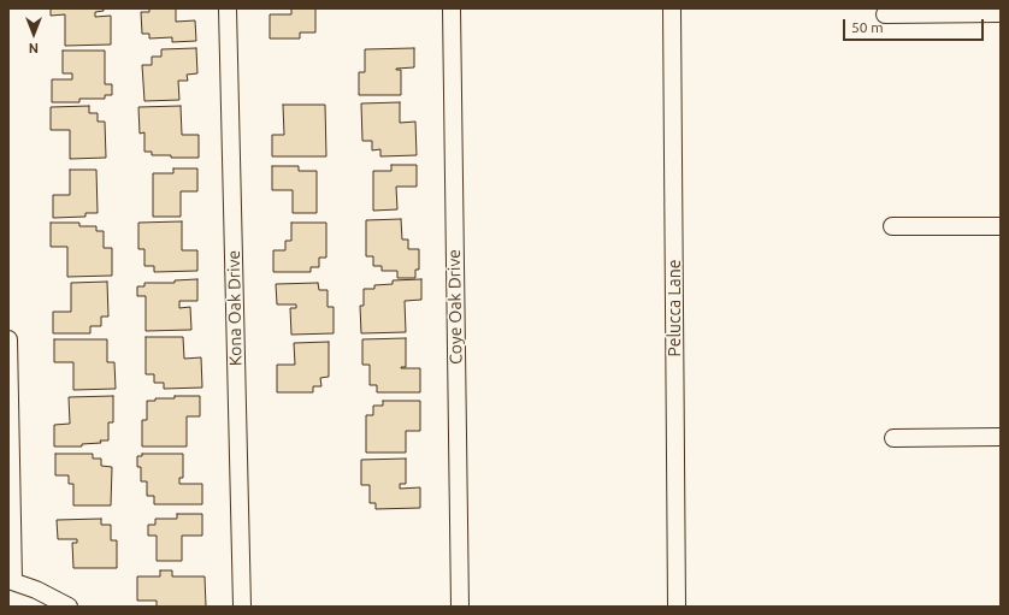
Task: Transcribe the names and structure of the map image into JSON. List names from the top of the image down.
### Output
{
  "streets": {
    "street": ["Coye Oak Drive", "Kona Oak Drive", "Pelucca Lane"]
  },
  "scale_bar": "50 m",
  "north": "bottom"
}
